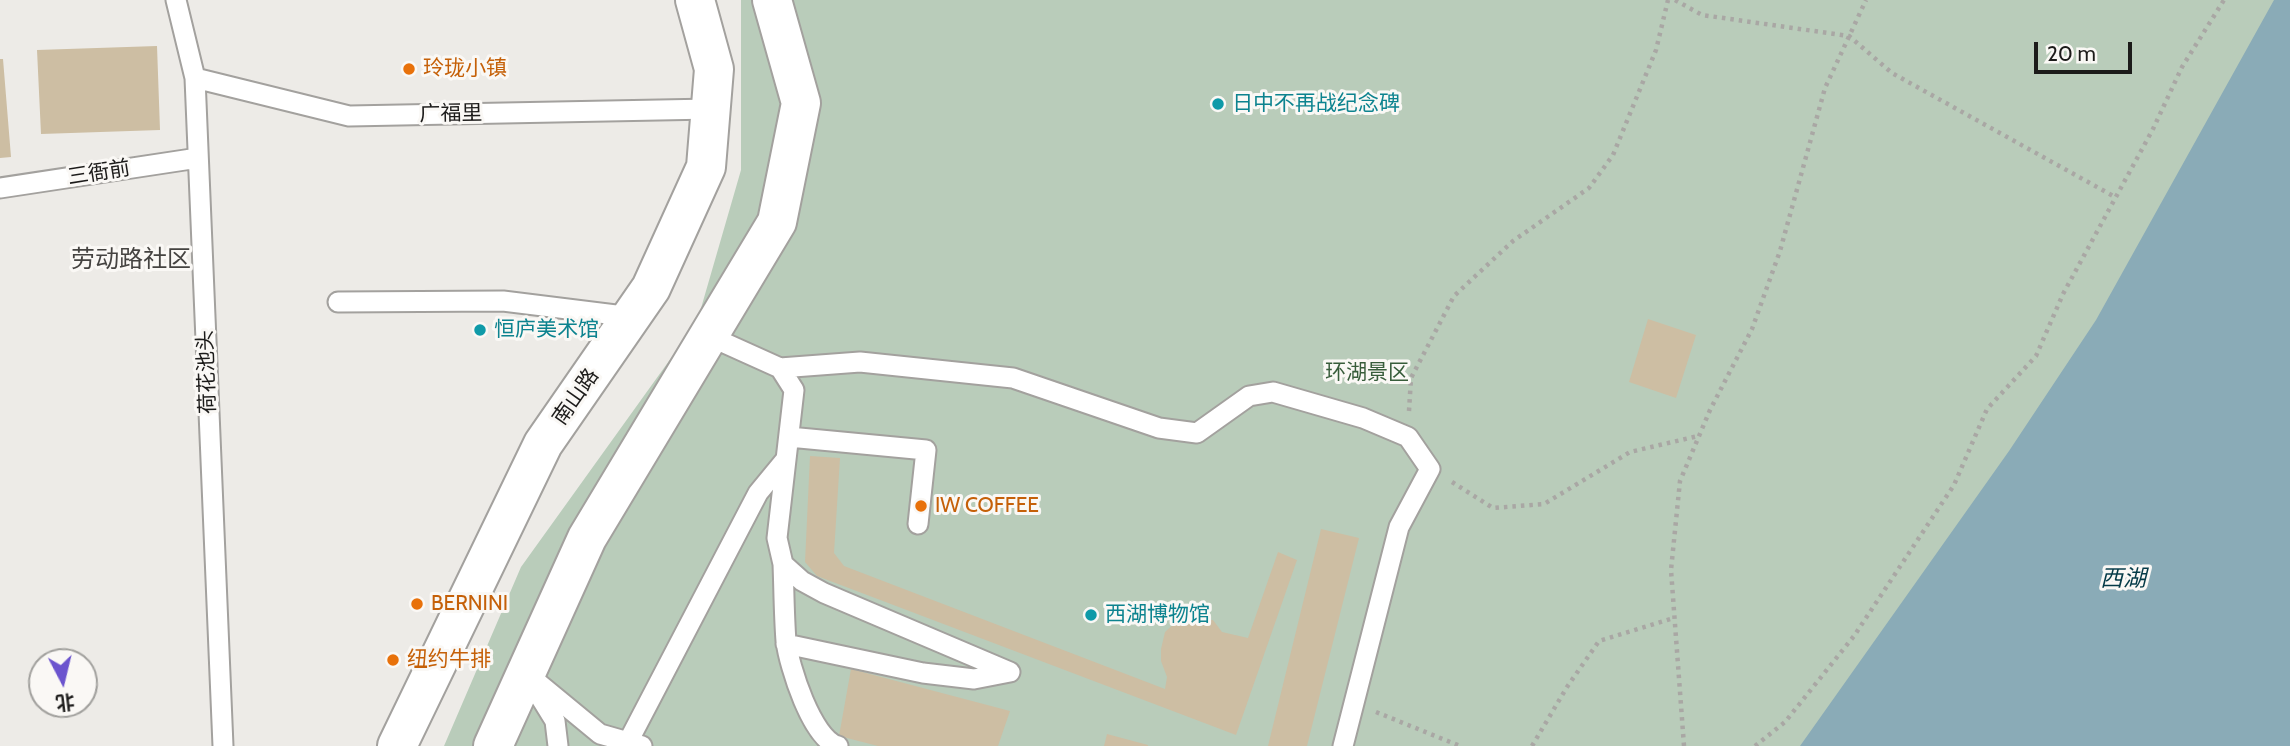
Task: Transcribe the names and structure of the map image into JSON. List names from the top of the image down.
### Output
{
  "streets": {
    "main road": ["南山路"],
    "lane": ["广福里", "三衙前", "荷花池头"]
  },
  "crossings": [
    ["广福里", "荷花池头"],
    ["广福里", "南山路"],
    ["三衙前", "荷花池头"]
  ],
  "districts": ["劳动路社区"],
  "water": ["西湖"],
  "parks": ["环湖景区"],
  "places": [
    "玲珑小镇",
    "日中不再战纪念碑",
    "恒庐美术馆",
    "IW COFFEE",
    "BERNINI",
    "西湖博物馆",
    "纽约牛排"
  ],
  "scale_bar": "20 m",
  "north": "bottom"
}
